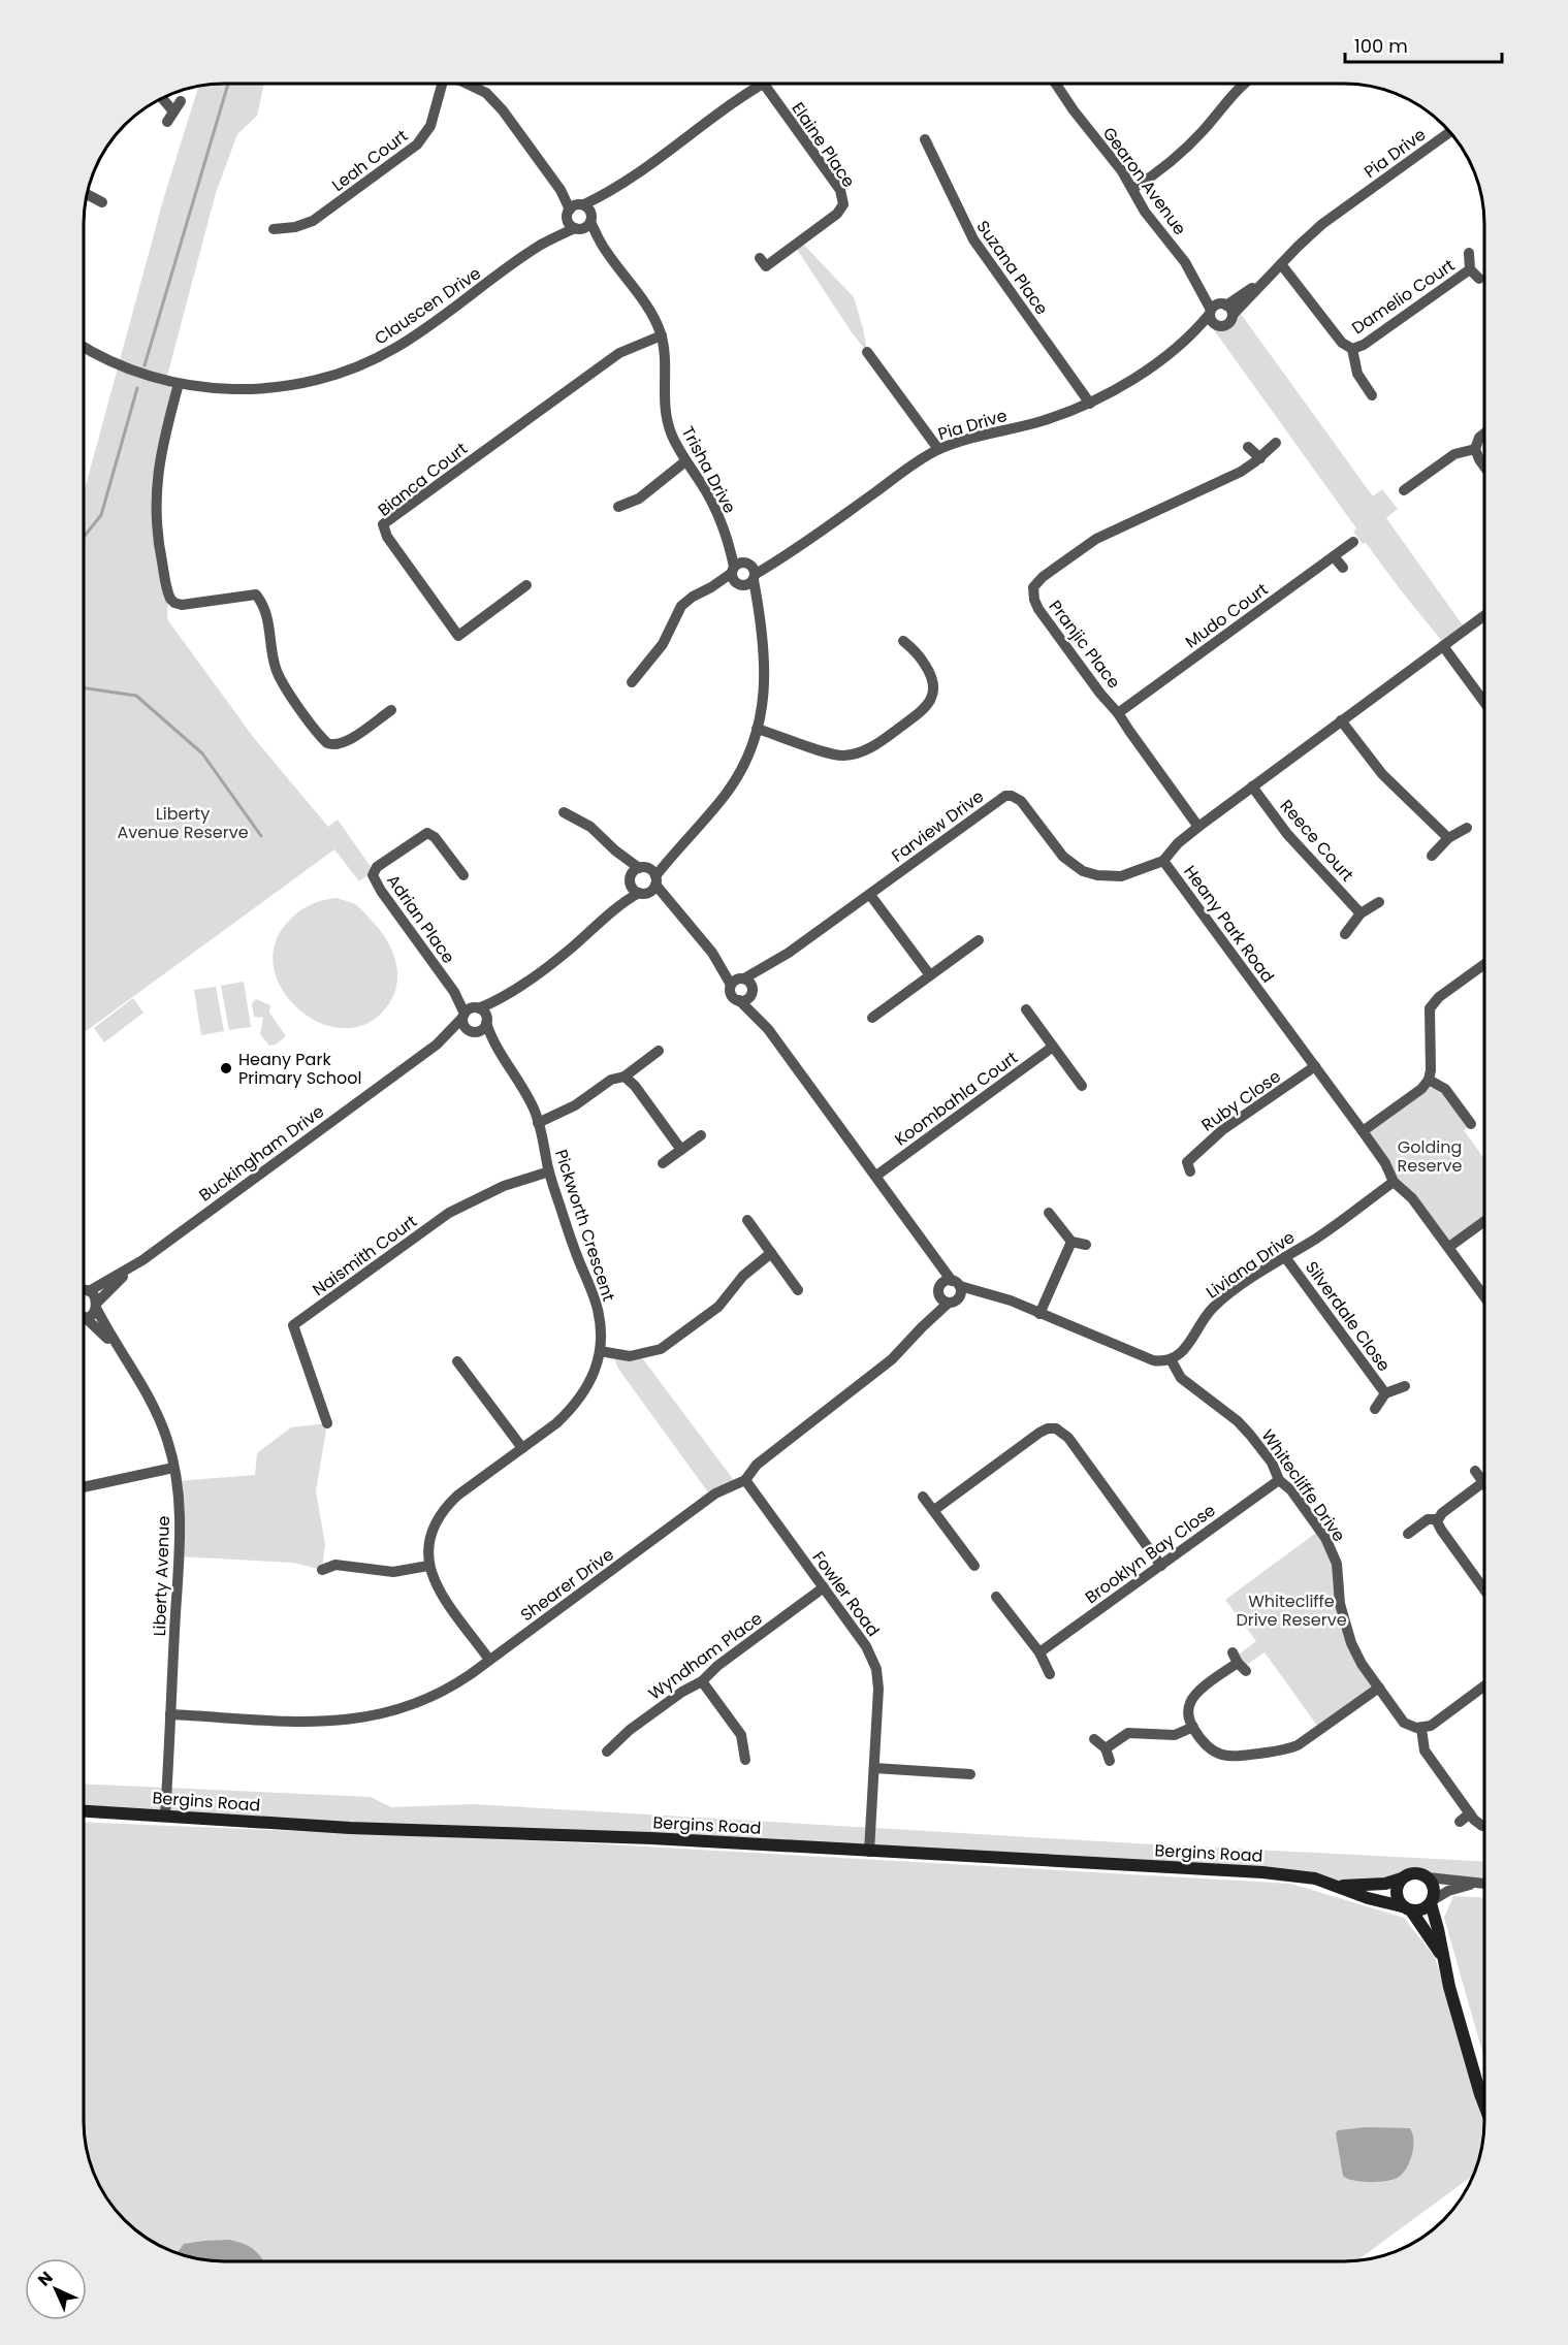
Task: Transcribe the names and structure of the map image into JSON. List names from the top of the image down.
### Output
{
  "streets": {
    "main road": ["Bergins Road"],
    "street": [
      "Elaine Place",
      "Pia Drive",
      "Leah Court",
      "Gearon Avenue",
      "Suzana Place",
      "Damelio Court",
      "Clauscen Drive",
      "Trisha Drive",
      "Bianca Court",
      "Mudo Court",
      "Pranjic Place",
      "Farview Drive",
      "Reece Court",
      "Adrian Place",
      "Heany Park Road",
      "Koombahla Court",
      "Ruby Close",
      "Buckingham Drive",
      "Pickworth Crescent",
      "Naismith Court",
      "Liviana Drive",
      "Silverdale Close",
      "Whitecliffe Drive",
      "Brooklyn Bay Close",
      "Liberty Avenue",
      "Shearer Drive",
      "Fowler Road",
      "Wyndham Place"
    ]
  },
  "crossings": [
    ["Pia Drive", "Gearon Avenue"],
    ["Pia Drive", "Suzana Place"],
    ["Pia Drive", "Damelio Court"],
    ["Pia Drive", "Trisha Drive"],
    ["Clauscen Drive", "Trisha Drive"],
    ["Trisha Drive", "Bianca Court"],
    ["Mudo Court", "Pranjic Place"],
    ["Pranjic Place", "Heany Park Road"],
    ["Farview Drive", "Heany Park Road"],
    ["Reece Court", "Heany Park Road"],
    ["Adrian Place", "Buckingham Drive"],
    ["Adrian Place", "Pickworth Crescent"],
    ["Heany Park Road", "Ruby Close"],
    ["Heany Park Road", "Liviana Drive"],
    ["Buckingham Drive", "Pickworth Crescent"],
    ["Buckingham Drive", "Liberty Avenue"],
    ["Pickworth Crescent", "Naismith Court"],
    ["Pickworth Crescent", "Shearer Drive"],
    ["Liviana Drive", "Silverdale Close"],
    ["Liviana Drive", "Whitecliffe Drive"],
    ["Whitecliffe Drive", "Brooklyn Bay Close"],
    ["Liberty Avenue", "Shearer Drive"],
    ["Liberty Avenue", "Bergins Road"],
    ["Shearer Drive", "Fowler Road"],
    ["Fowler Road", "Wyndham Place"],
    ["Fowler Road", "Bergins Road"]
  ],
  "parks": ["Liberty Avenue Reserve", "Golding Reserve", "Whitecliffe Drive Reserve"],
  "places": ["Heany Park Primary School"],
  "scale_bar": "100 m",
  "north": "top left"
}
